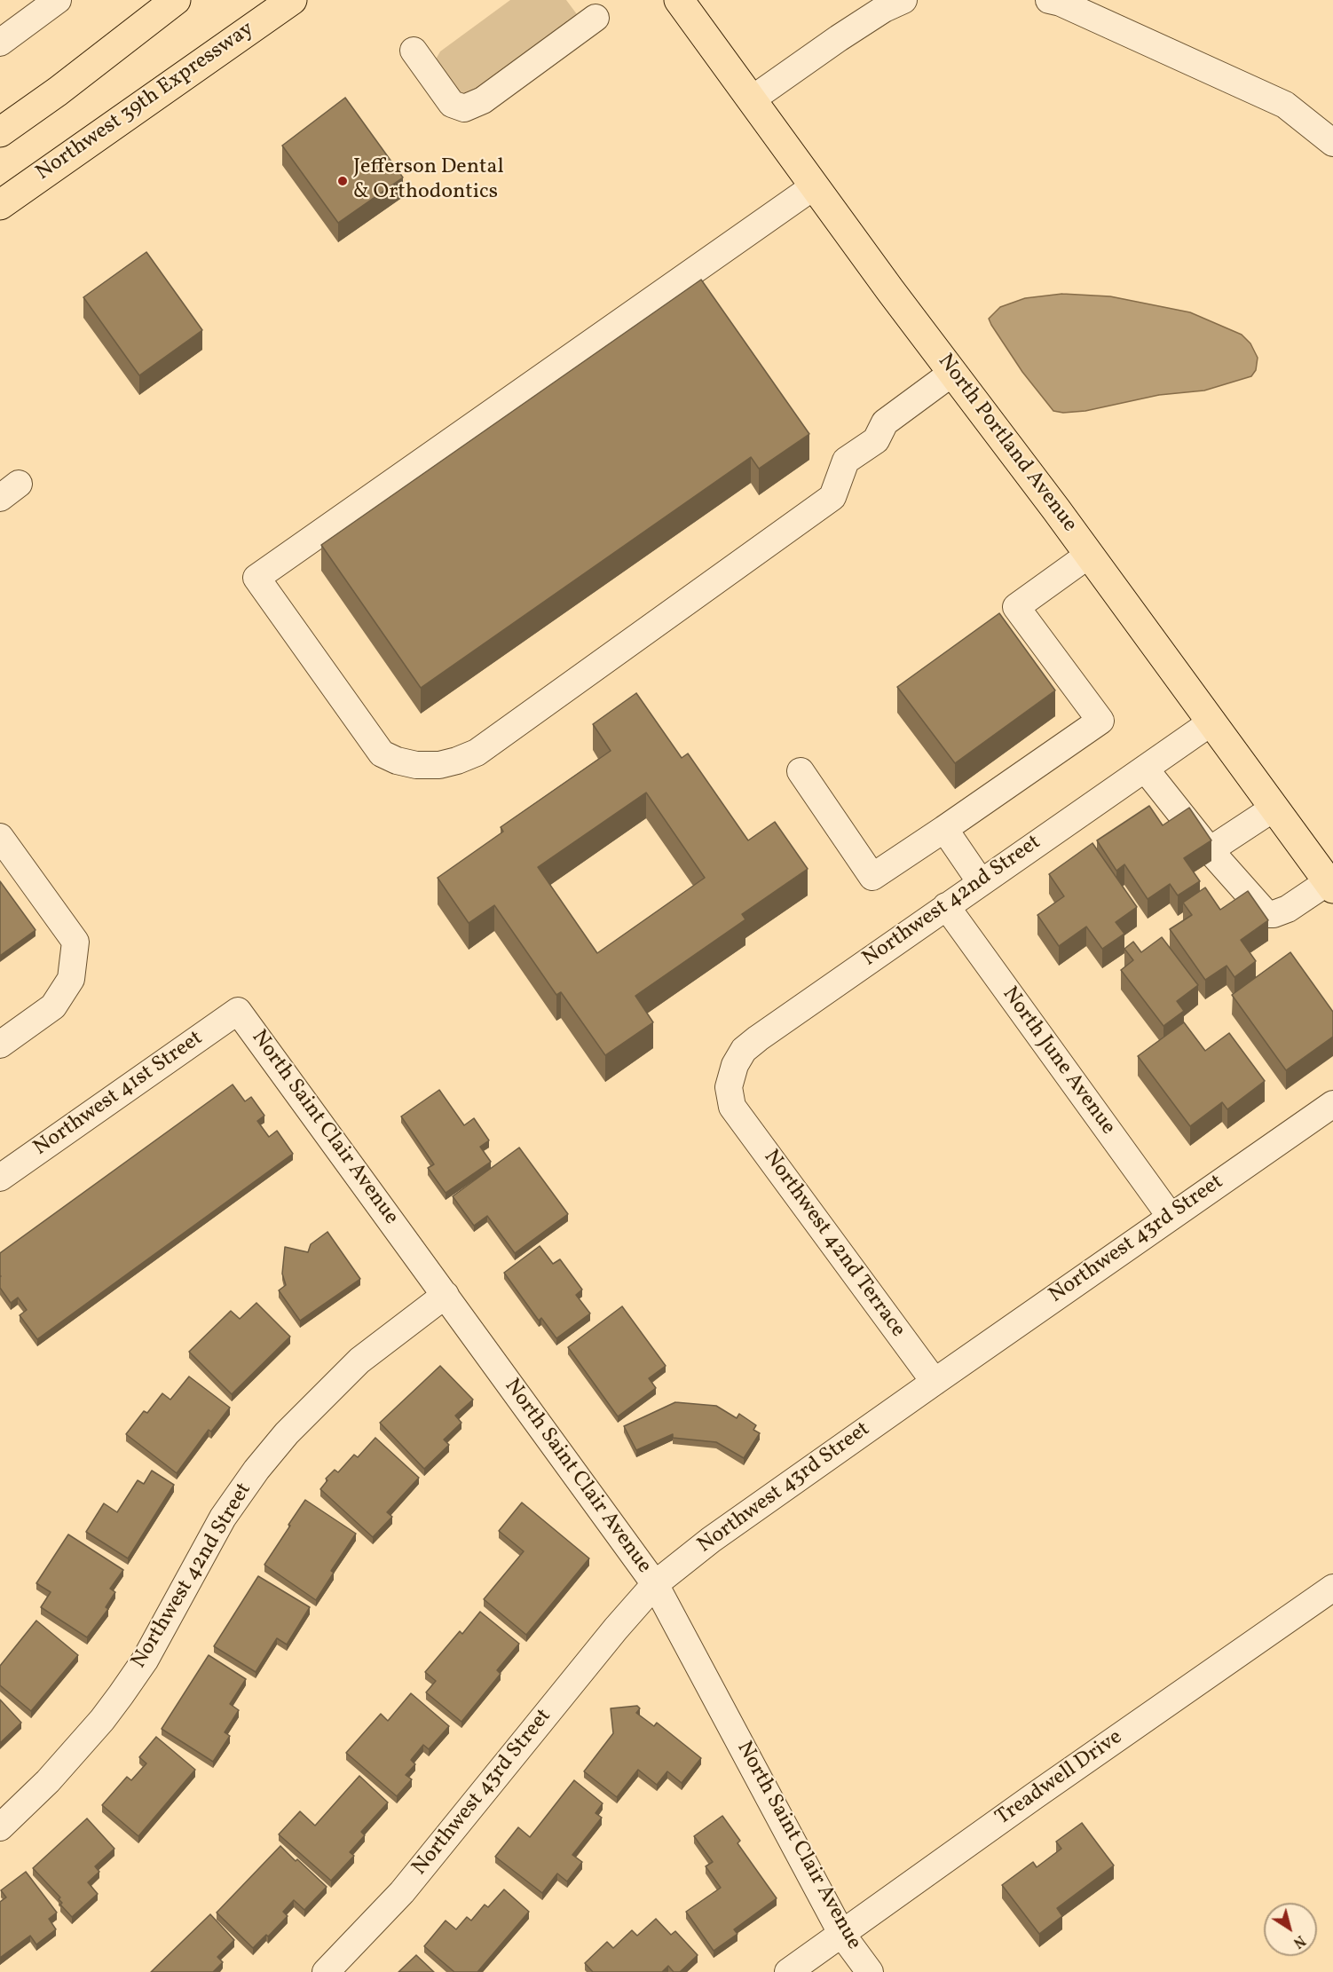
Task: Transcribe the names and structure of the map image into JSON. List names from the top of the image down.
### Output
{
  "streets": {
    "main road": ["Northwest 39th Expressway", "North Portland Avenue"],
    "street": [
      "Northwest 42nd Street",
      "North June Avenue",
      "Northwest 41st Street",
      "North Saint Clair Avenue",
      "Northwest 43rd Street",
      "Northwest 42nd Terrace",
      "Treadwell Drive"
    ]
  },
  "crossings": [
    ["North Portland Avenue", "Northwest 42nd Street"],
    ["Northwest 42nd Street", "North June Avenue"],
    ["Northwest 42nd Street", "North Saint Clair Avenue"],
    ["Northwest 42nd Street", "Northwest 42nd Terrace"],
    ["North June Avenue", "Northwest 43rd Street"],
    ["Northwest 41st Street", "North Saint Clair Avenue"],
    ["North Saint Clair Avenue", "Northwest 43rd Street"],
    ["North Saint Clair Avenue", "Treadwell Drive"],
    ["Northwest 43rd Street", "Northwest 42nd Terrace"]
  ],
  "places": ["Jefferson Dental & Orthodontics"],
  "north": "bottom right"
}
